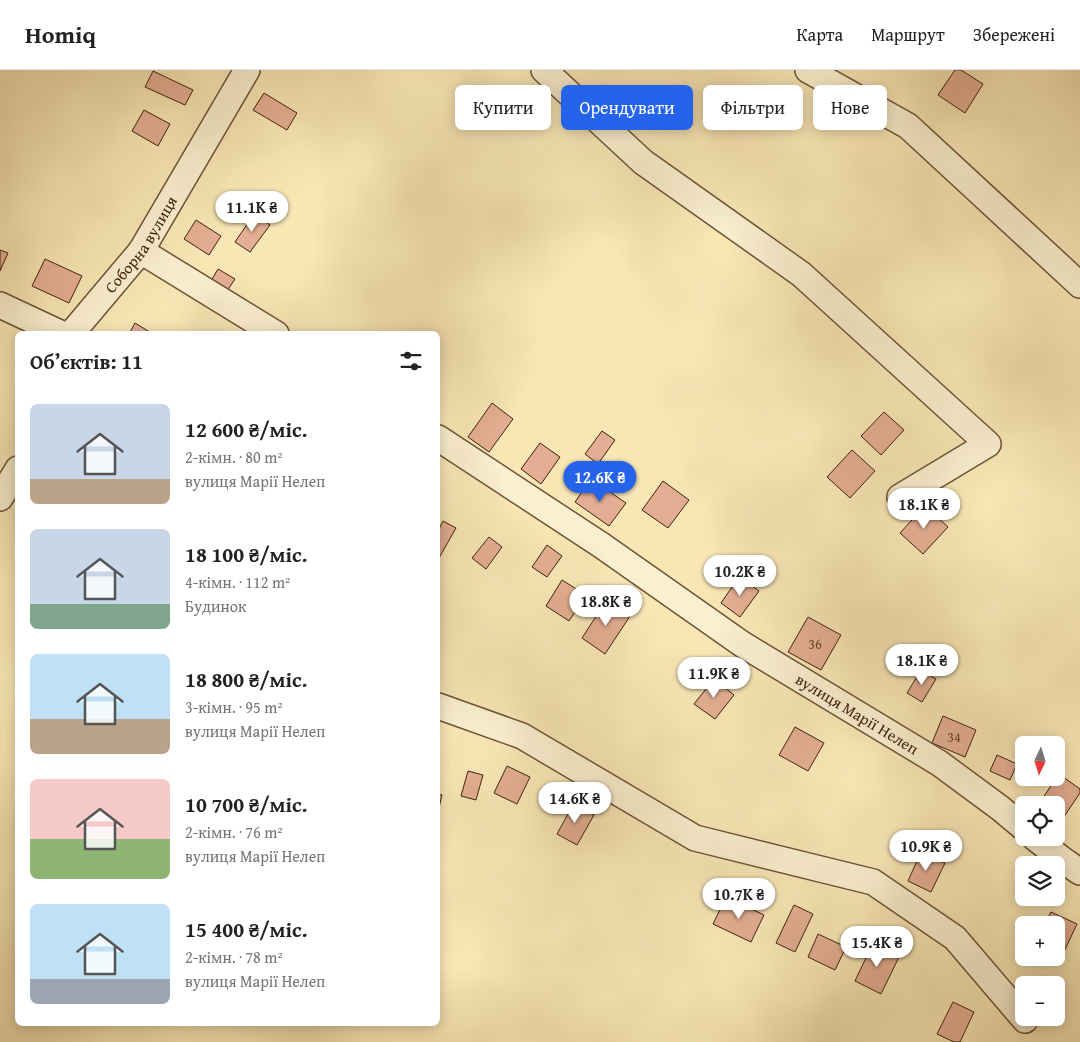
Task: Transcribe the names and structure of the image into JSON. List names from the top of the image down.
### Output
{
  "streets": {
    "street": ["Соборна вулиця", "вулиця Марії Нелеп"]
  },
  "house_numbers": ["36", "34"],
  "north": "bottom",
  "page": {
    "header": "Homiq",
    "nav": ["Карта", "Маршрут", "Збережені"],
    "chip": [
      "Купити",
      "Орендувати",
      "Фільтри",
      "Нове"
    ],
    "price": [
      "11.1K ₴",
      "12.6K ₴",
      "18.1K ₴",
      "10.2K ₴",
      "18.8K ₴",
      "18.1K ₴",
      "11.9K ₴",
      "14.6K ₴",
      "10.9K ₴",
      "10.7K ₴",
      "15.4K ₴"
    ],
    "heading": "Об’єктів: 11",
    "list": [
      {
        "name": "12 600 ₴/міс.",
        "note": "2-кімн. · 80 m² · вулиця Марії Нелеп"
      },
      {
        "name": "18 100 ₴/міс.",
        "note": "4-кімн. · 112 m² · Будинок"
      },
      {
        "name": "18 800 ₴/міс.",
        "note": "3-кімн. · 95 m² · вулиця Марії Нелеп"
      },
      {
        "name": "10 700 ₴/міс.",
        "note": "2-кімн. · 76 m² · вулиця Марії Нелеп"
      },
      {
        "name": "15 400 ₴/міс.",
        "note": "2-кімн. · 78 m² · вулиця Марії Нелеп"
      }
    ],
    "map_buttons": ["+", "−"]
  }
}
